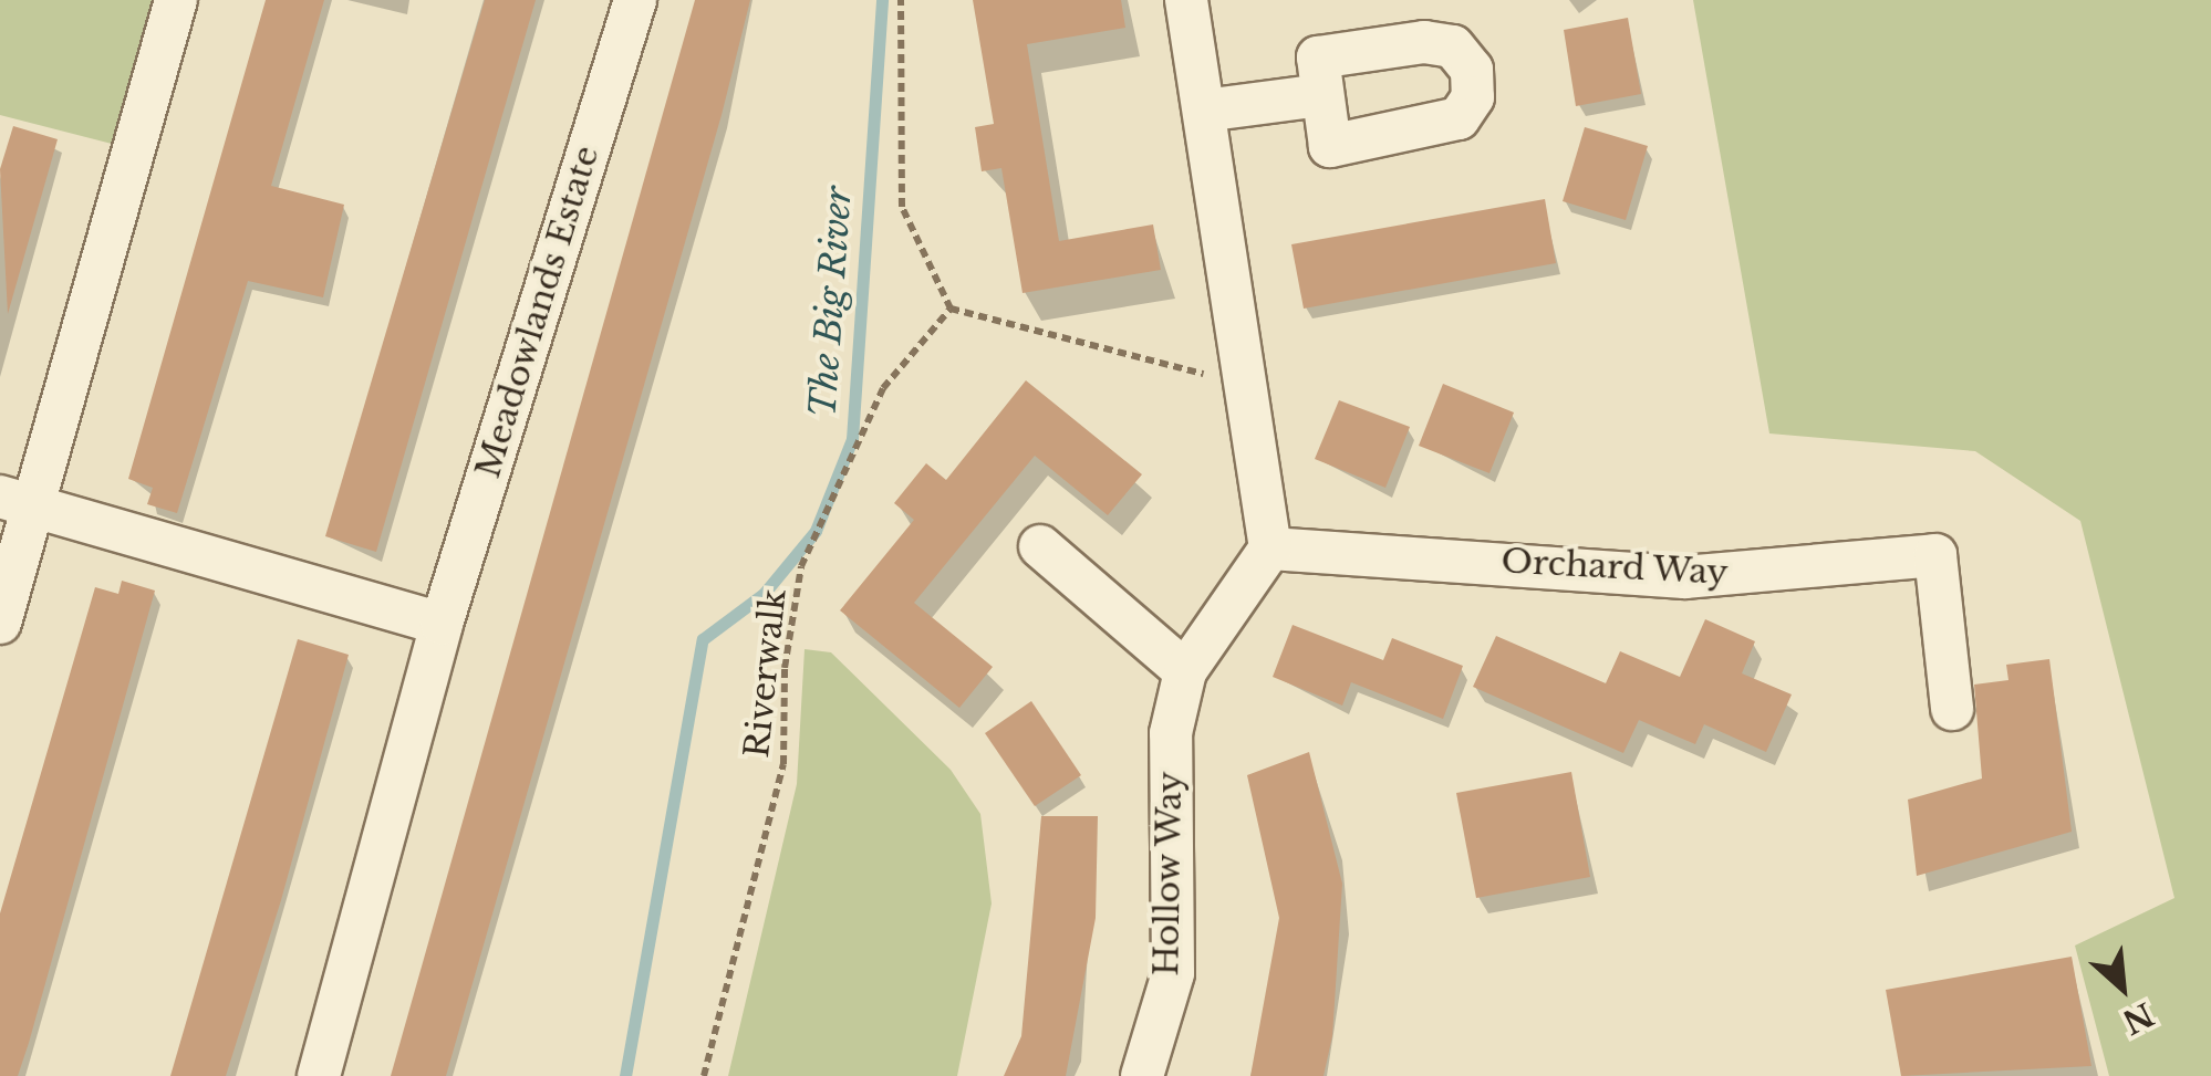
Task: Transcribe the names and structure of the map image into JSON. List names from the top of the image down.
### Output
{
  "streets": {
    "street": ["Meadowlands Estate", "Orchard Way", "Hollow Way"],
    "path": ["Riverwalk"]
  },
  "water": ["The Big River"],
  "north": "bottom right"
}
